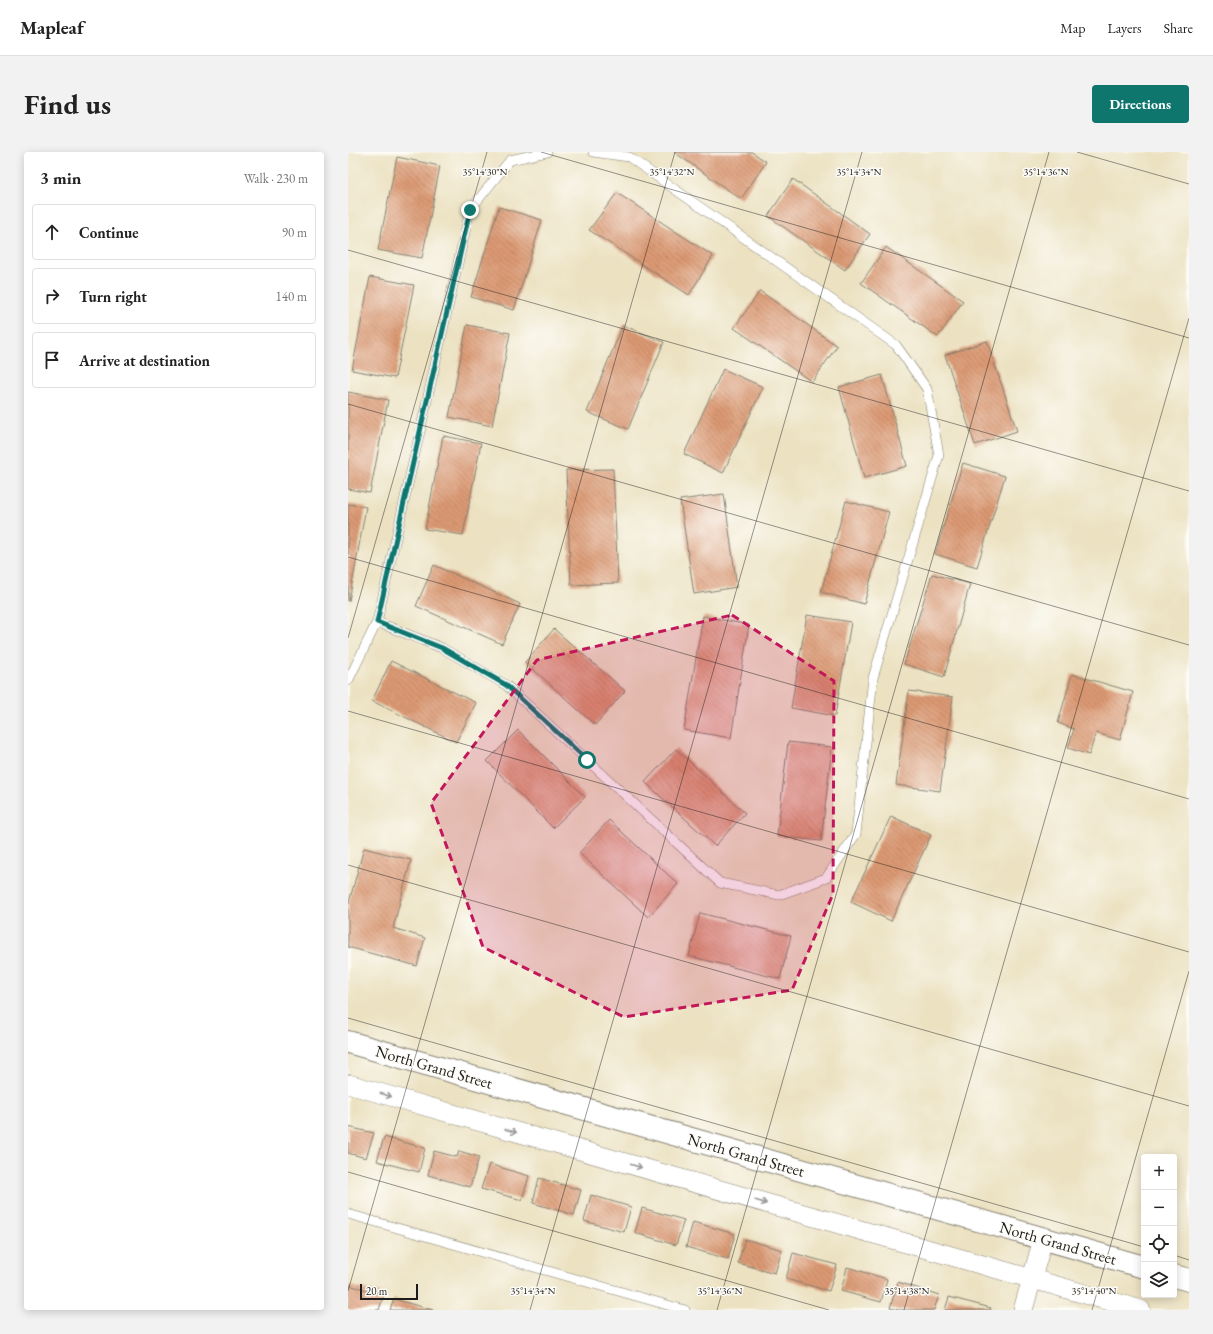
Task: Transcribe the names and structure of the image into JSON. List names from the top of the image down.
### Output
{
  "streets": {
    "main road": ["North Grand Street"]
  },
  "scale_bar": "20 m",
  "page": {
    "header": "Mapleaf",
    "nav": ["Map", "Layers", "Share"],
    "buttons": "Directions",
    "title": "Find us",
    "heading": ["3 min", "Walk · 230 m"],
    "list": [
      ["Continue", "90 m"],
      ["Turn right", "140 m"],
      "Arrive at destination"
    ],
    "map_buttons": ["+", "−"],
    "scale": "20 m"
  },
  "coordinates": [
    "35°14'30\"N",
    "35°14'32\"N",
    "35°14'34\"N",
    "35°14'36\"N",
    "35°14'38\"N",
    "35°14'40\"N"
  ]
}
